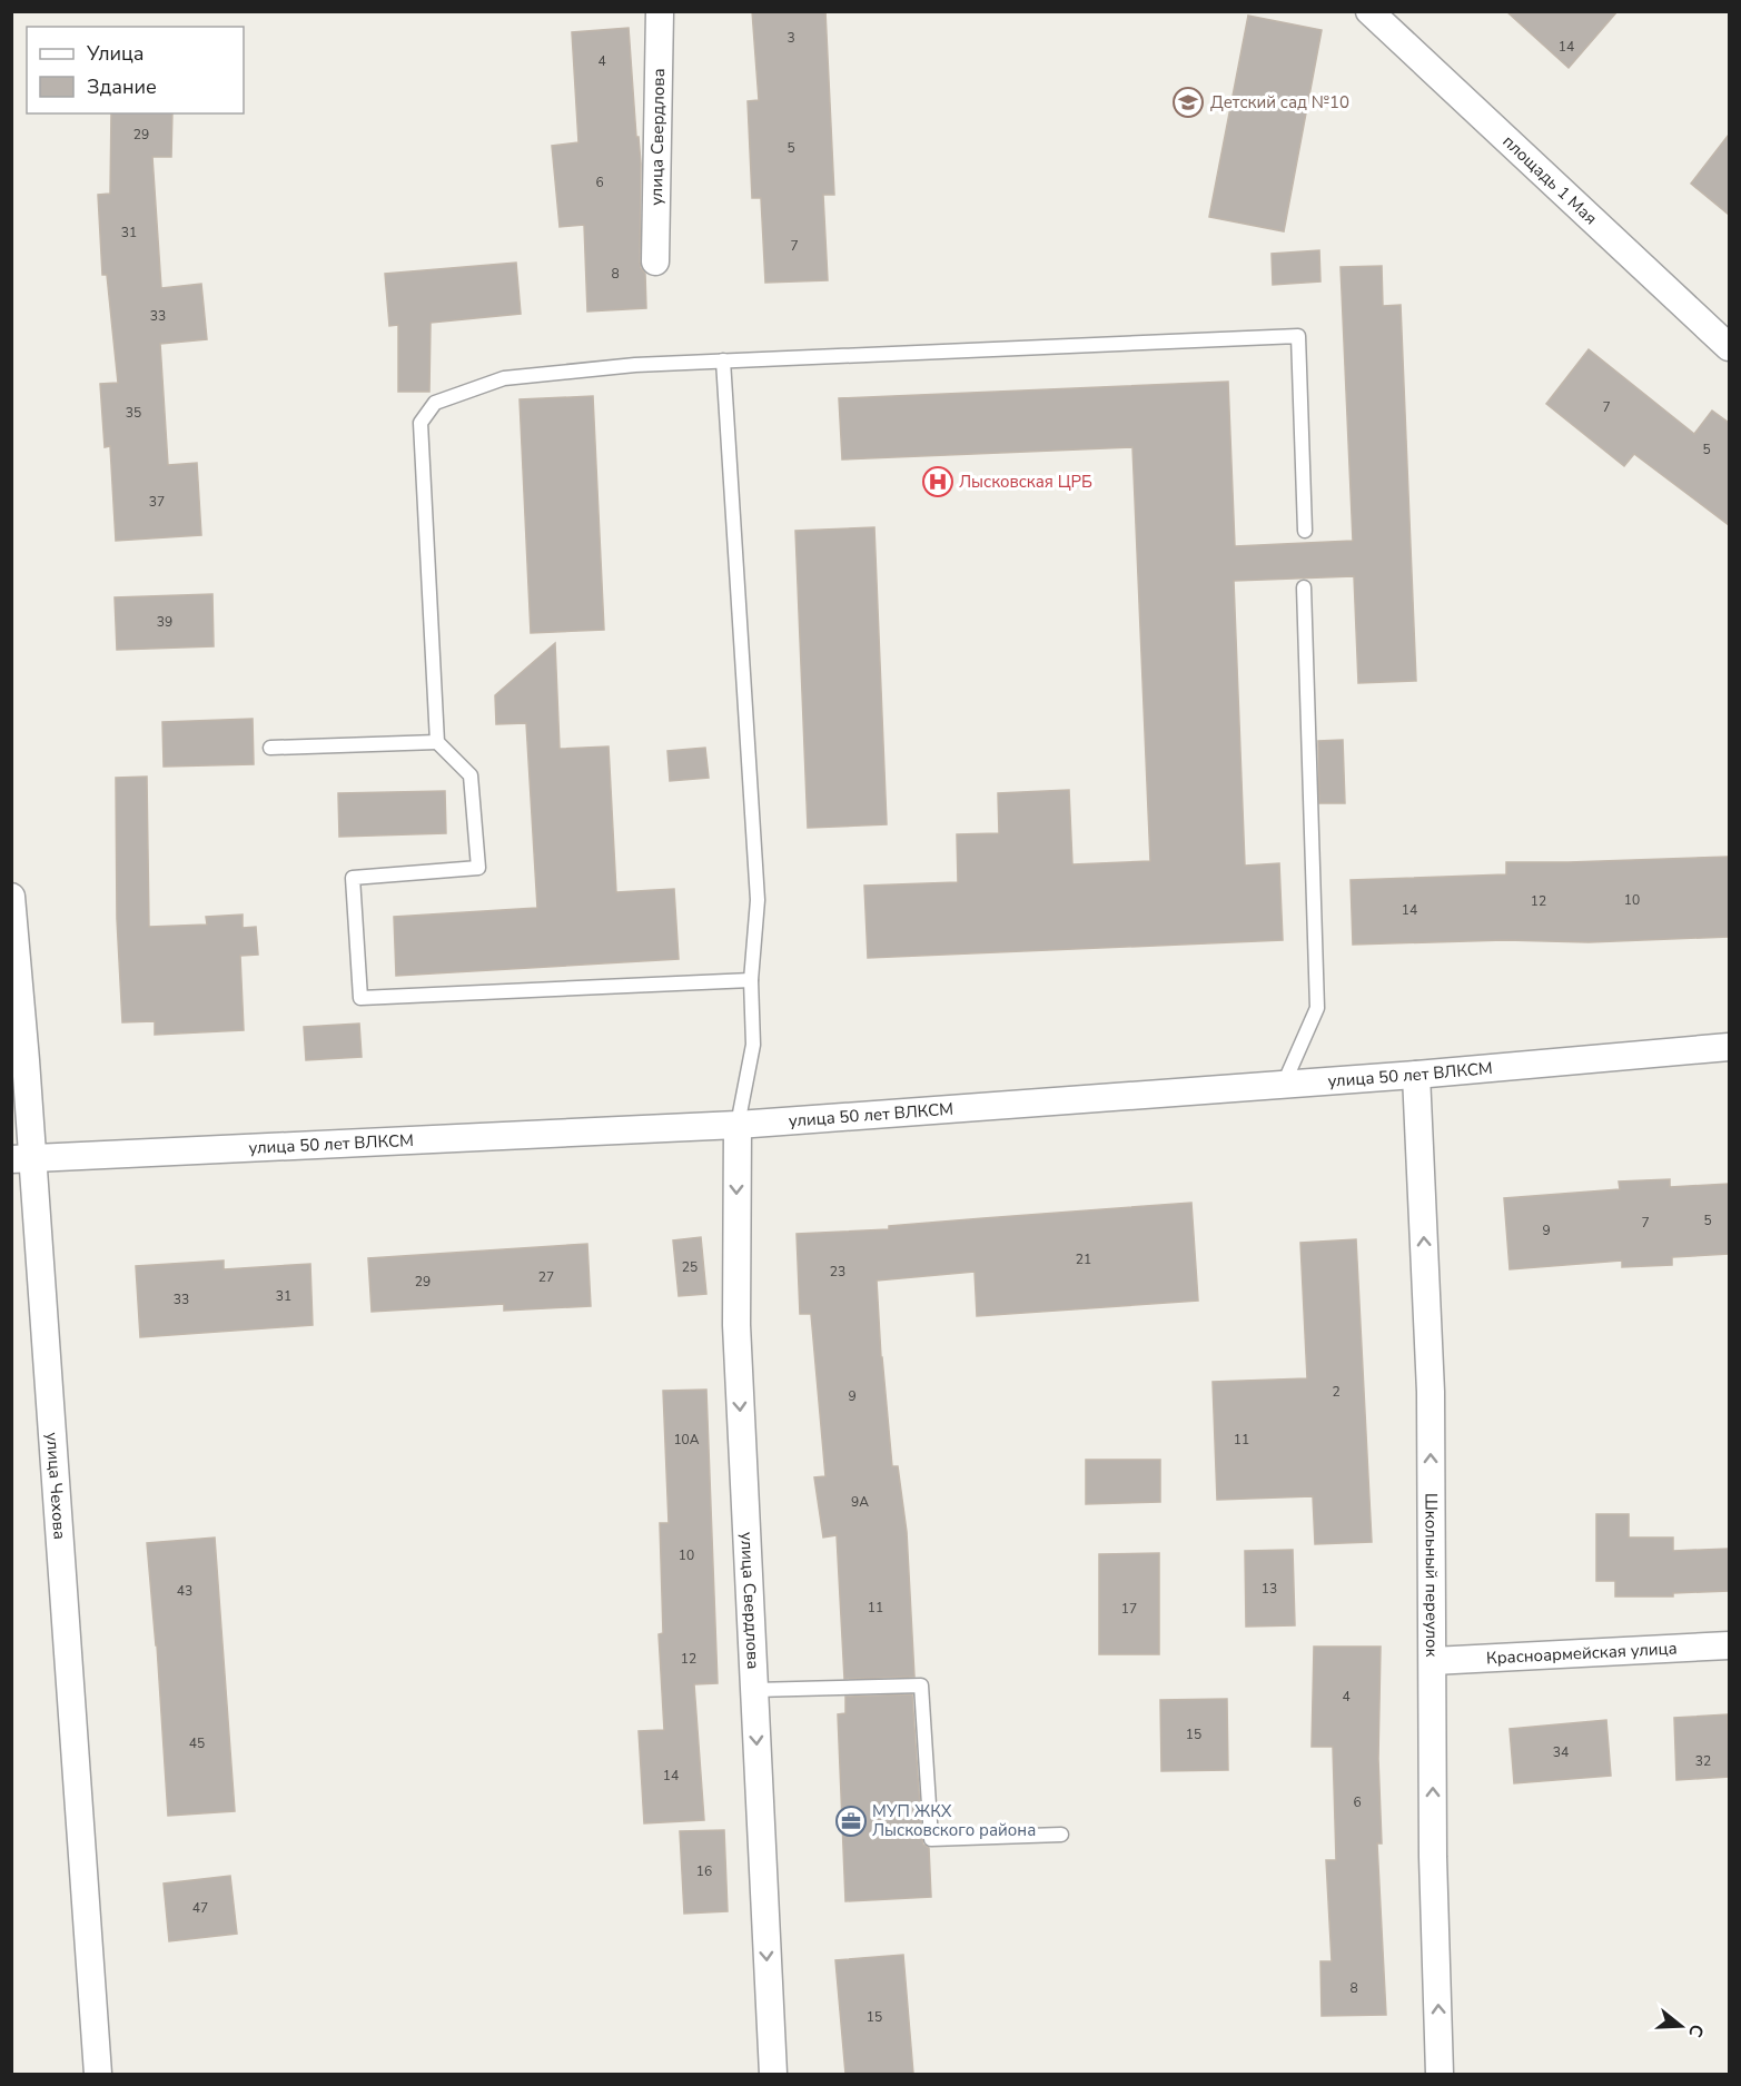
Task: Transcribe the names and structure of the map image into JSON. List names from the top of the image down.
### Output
{
  "streets": {
    "street": [
      "улица Свердлова",
      "площадь 1 Мая",
      "улица 50 лет ВЛКСМ",
      "улица Чехова",
      "Школьный переулок",
      "Красноармейская улица"
    ]
  },
  "crossings": [
    ["улица Свердлова", "улица 50 лет ВЛКСМ"],
    ["улица 50 лет ВЛКСМ", "улица Чехова"],
    ["улица 50 лет ВЛКСМ", "Школьный переулок"],
    ["Школьный переулок", "Красноармейская улица"]
  ],
  "one_way": ["улица Свердлова", "Школьный переулок"],
  "places": {
    "school or university": ["Детский сад №10"],
    "hospital": ["Лысковская ЦРБ"],
    "office": ["МУП ЖКХ Лысковского района"]
  },
  "house_numbers": [
    "3",
    "14",
    "4",
    "29",
    "5",
    "6",
    "31",
    "7",
    "8",
    "33",
    "7",
    "35",
    "5",
    "37",
    "39",
    "10",
    "12",
    "14",
    "5",
    "7",
    "9",
    "21",
    "25",
    "23",
    "27",
    "29",
    "31",
    "33",
    "2",
    "9",
    "10А",
    "11",
    "9А",
    "10",
    "13",
    "43",
    "11",
    "17",
    "12",
    "4",
    "15",
    "45",
    "34",
    "32",
    "14",
    "6",
    "16",
    "47",
    "8",
    "15"
  ],
  "legend": ["Улица", "Здание"],
  "north": "right"
}
